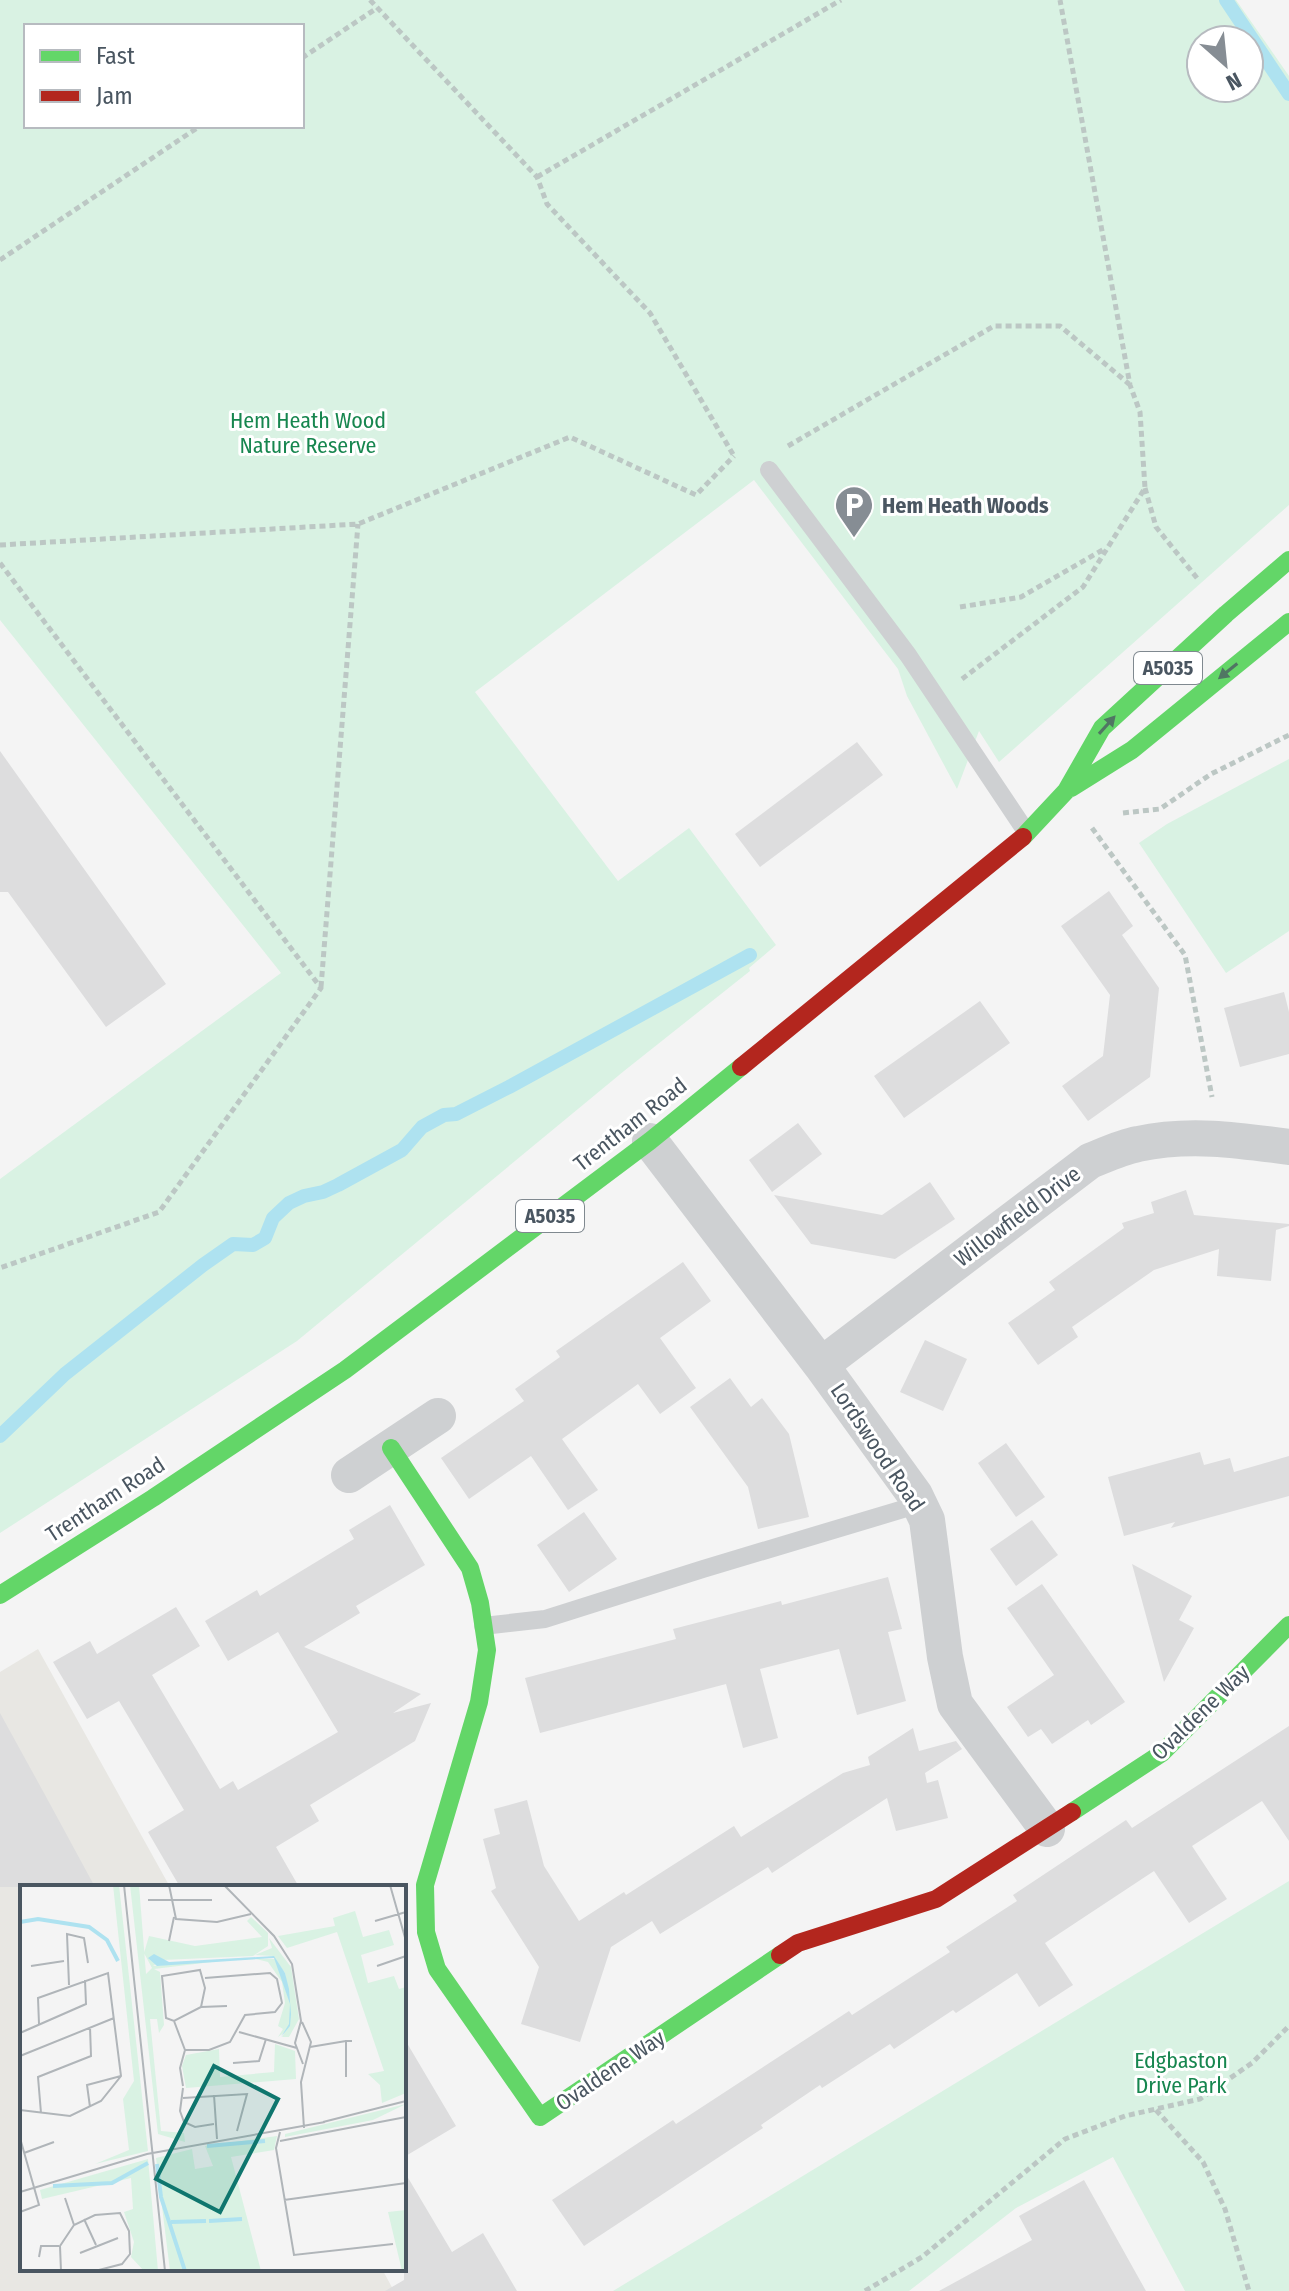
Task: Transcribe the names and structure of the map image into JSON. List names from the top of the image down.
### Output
{
  "streets": {
    "main road": ["A5035", "Trentham Road", "Ovaldene Way"],
    "street": ["Willowfield Drive", "Lordswood Road"]
  },
  "crossings": [
    ["Trentham Road", "Lordswood Road"],
    ["Willowfield Drive", "Lordswood Road"],
    ["Lordswood Road", "Ovaldene Way"]
  ],
  "parks": ["Hem Heath Wood Nature Reserve", "Edgbaston Drive Park"],
  "places": {
    "parking": ["Hem Heath Woods"]
  },
  "legend": ["Fast", "Jam"],
  "north": "bottom right"
}
